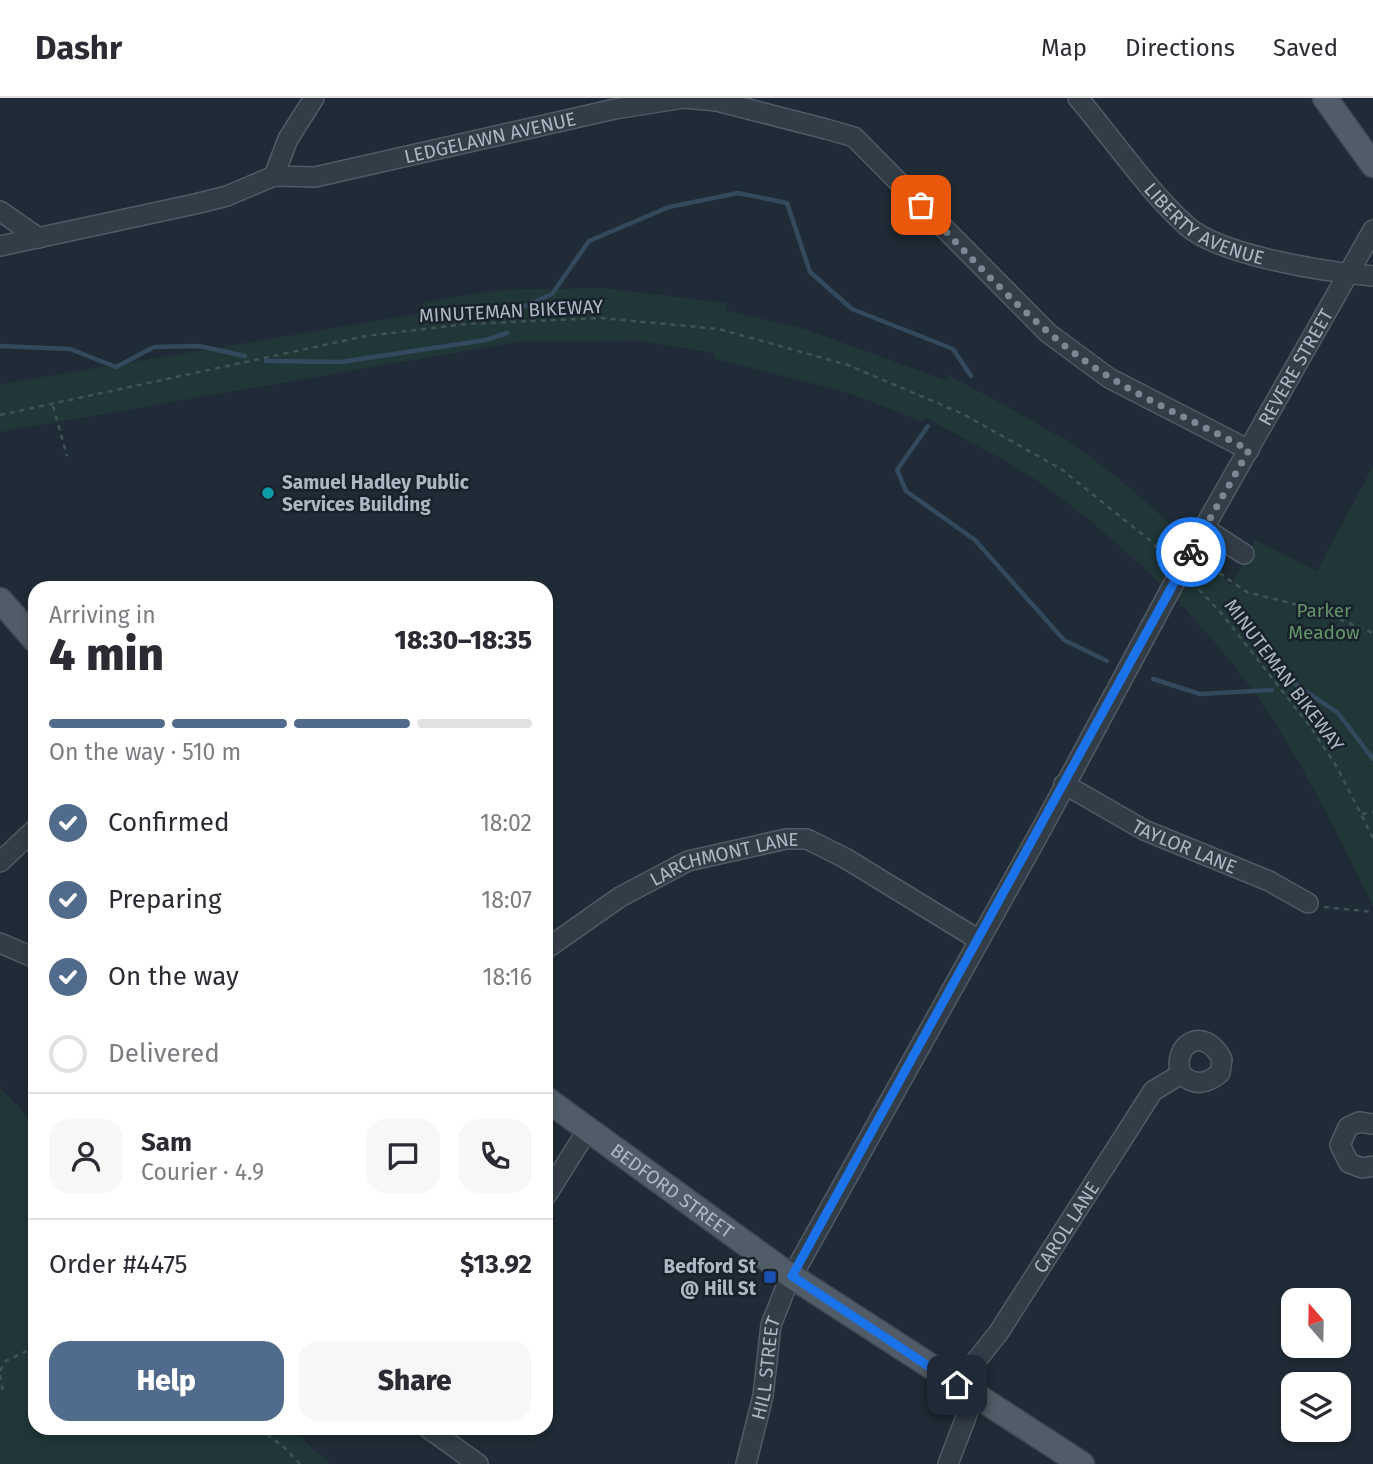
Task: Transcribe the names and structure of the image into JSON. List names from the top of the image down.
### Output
{
  "streets": {
    "main road": ["BEDFORD STREET"],
    "street": [
      "LEDGELAWN AVENUE",
      "LIBERTY AVENUE",
      "REVERE STREET",
      "TAYLOR LANE",
      "LARCHMONT LANE",
      "CAROL LANE",
      "HILL STREET"
    ],
    "path": ["MINUTEMAN BIKEWAY"]
  },
  "crossings": [
    ["LEDGELAWN AVENUE", "REVERE STREET"],
    ["LIBERTY AVENUE", "REVERE STREET"],
    ["MINUTEMAN BIKEWAY", "REVERE STREET"],
    ["REVERE STREET", "TAYLOR LANE"],
    ["REVERE STREET", "LARCHMONT LANE"],
    ["REVERE STREET", "BEDFORD STREET"],
    ["REVERE STREET", "HILL STREET"],
    ["BEDFORD STREET", "CAROL LANE"],
    ["BEDFORD STREET", "HILL STREET"]
  ],
  "parks": ["Parker Meadow"],
  "places": {
    "other": ["Samuel Hadley Public Services Building"],
    "transit": ["Bedford St @ Hill St"]
  },
  "north": "top",
  "page": {
    "header": "Dashr",
    "nav": ["Map", "Directions", "Saved"],
    "heading": ["4 min", "Arriving in", "18:30–18:35"],
    "panel": [
      "Sam",
      "Courier · 4.9",
      "Order #4475",
      "$13.92"
    ],
    "bar": "On the way · 510 m",
    "list": [
      ["Confirmed", "18:02"],
      ["Preparing", "18:07"],
      ["On the way", "18:16"],
      "Delivered"
    ],
    "buttons": ["Help", "Share"]
  }
}
